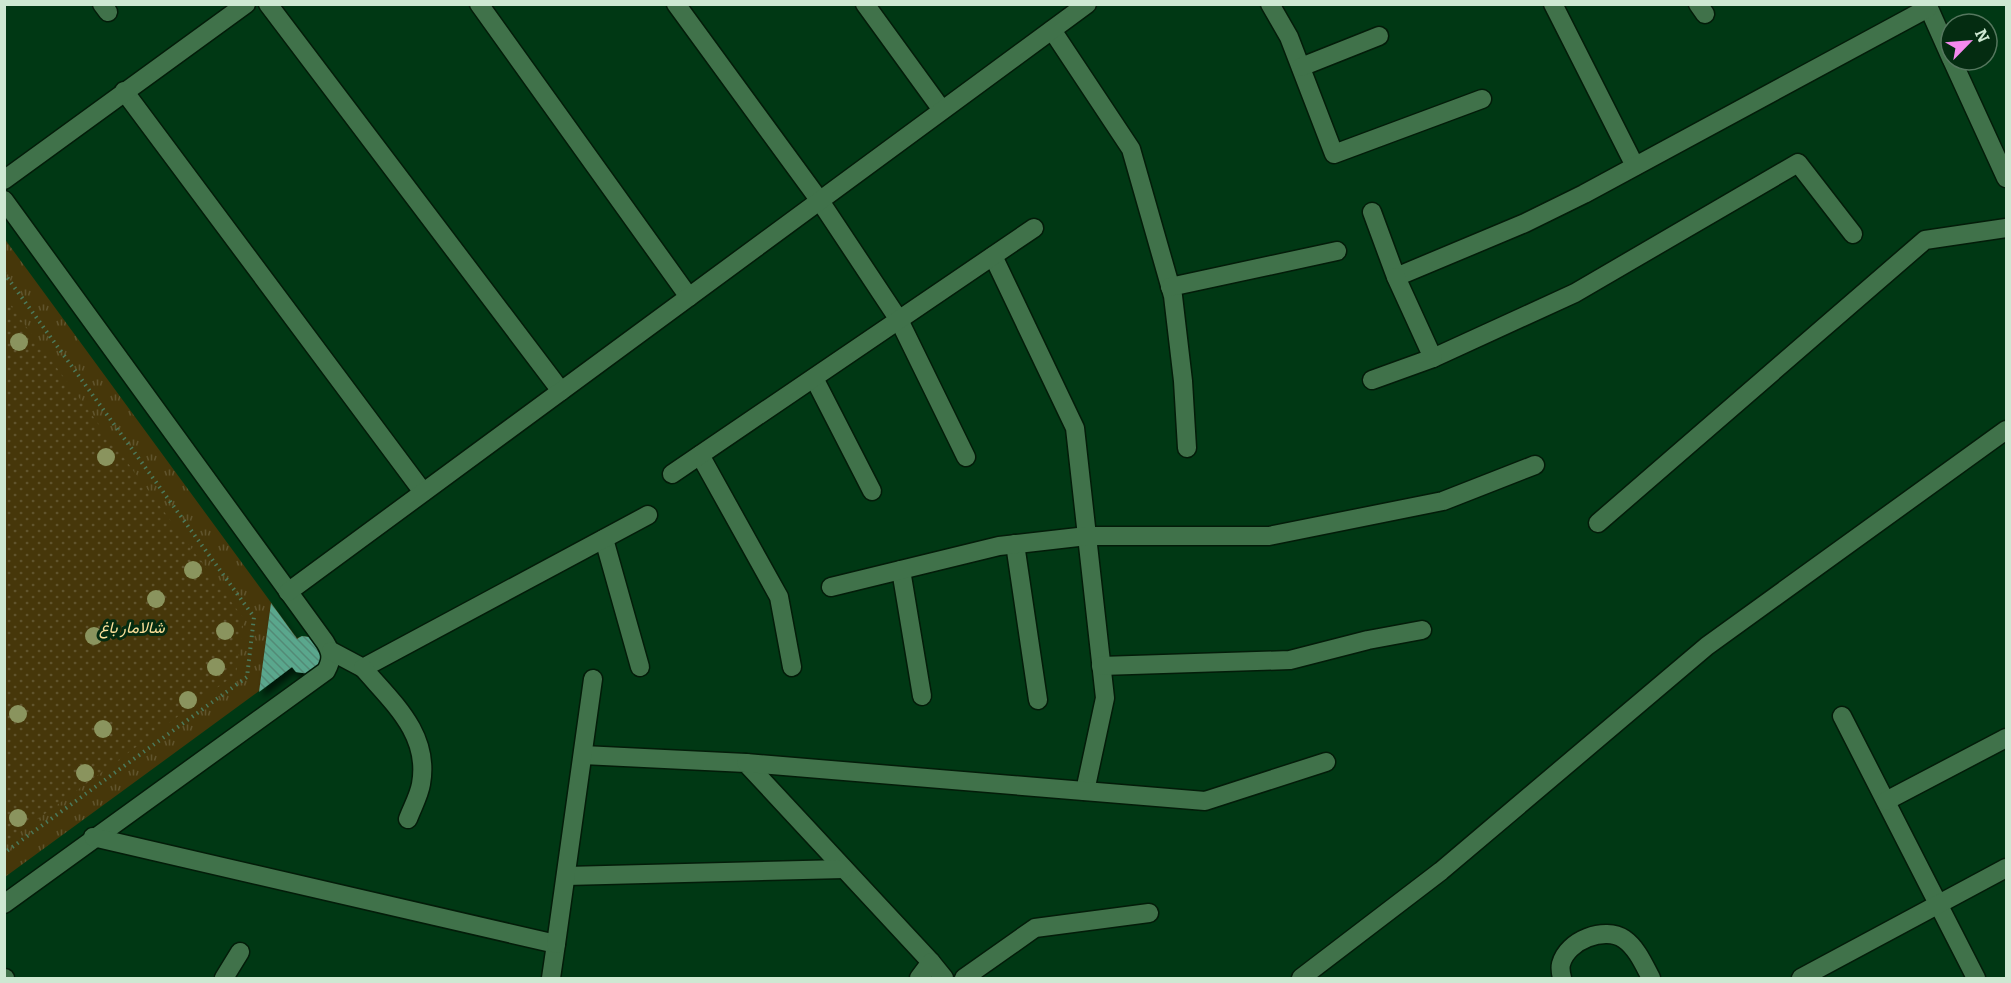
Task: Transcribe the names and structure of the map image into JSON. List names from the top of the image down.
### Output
{
  "parks": ["شالامار باغ"],
  "north": "top right"
}
